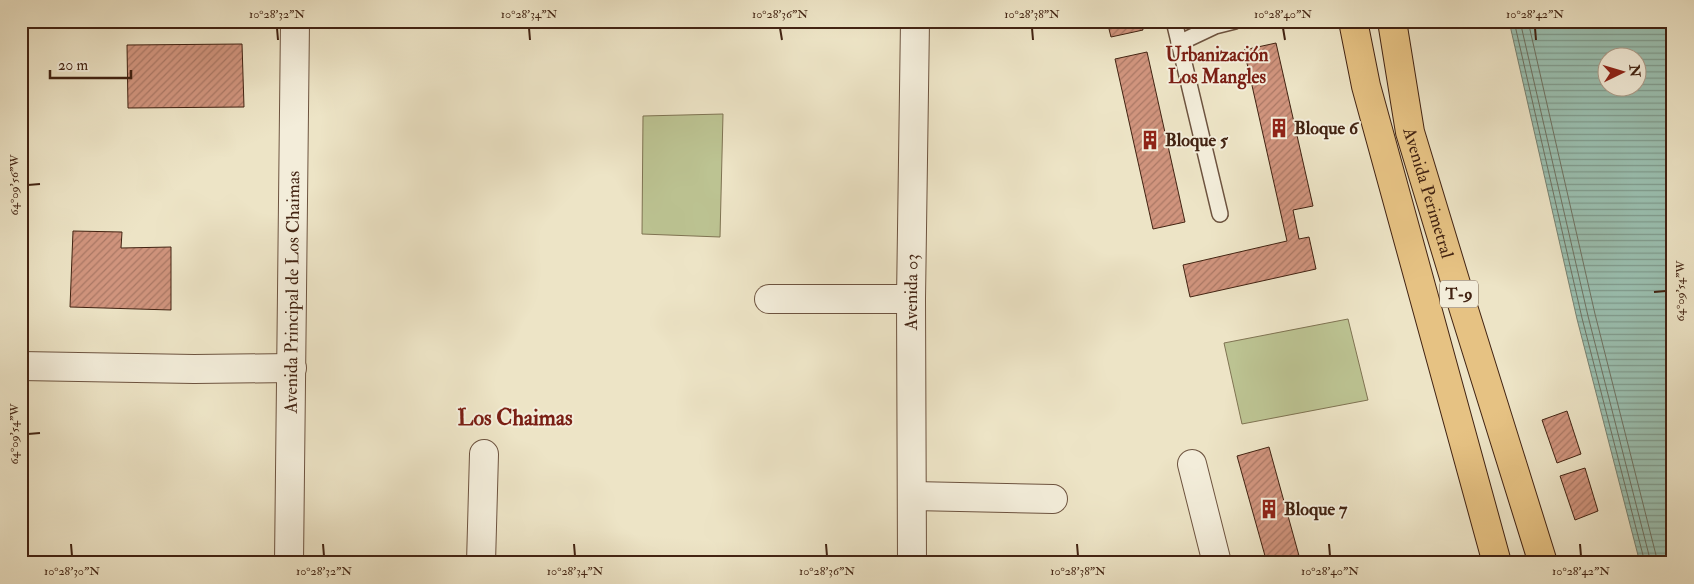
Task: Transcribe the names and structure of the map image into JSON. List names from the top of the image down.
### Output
{
  "streets": {
    "main road": ["Avenida Perimetral", "T-9"],
    "street": ["Avenida Principal de Los Chaimas", "Avenida 03"]
  },
  "districts": ["Urbanización Los Mangles", "Los Chaimas"],
  "places": {
    "building": ["Bloque 6", "Bloque 5", "Bloque 7"]
  },
  "scale_bar": "20 m",
  "north": "right",
  "coordinates": [
    "10°28'32\"N",
    "10°28'34\"N",
    "10°28'36\"N",
    "10°28'38\"N",
    "10°28'40\"N",
    "10°28'42\"N",
    "64°09'56\"W",
    "64°09'54\"W",
    "10°28'30\"N"
  ]
}
